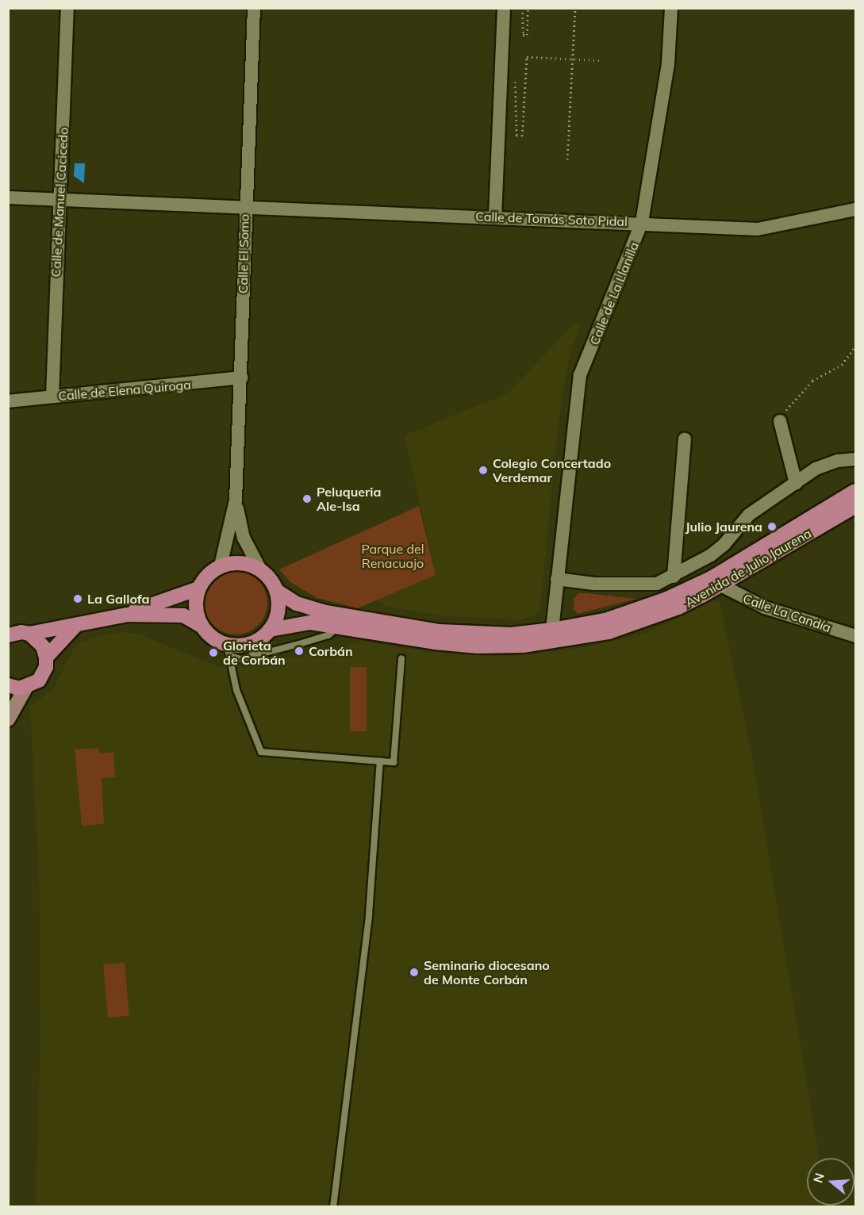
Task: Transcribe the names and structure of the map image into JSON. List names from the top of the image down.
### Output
{
  "streets": {
    "main road": ["Avenida de Julio Jaurena"],
    "street": [
      "Calle de Manuel Cacicedo",
      "Calle de Tomás Soto Pidal",
      "Calle El Somo",
      "Calle de La Llanilla",
      "Calle de Elena Quiroga",
      "Calle La Candía"
    ]
  },
  "crossings": [
    ["Calle de Manuel Cacicedo", "Calle de Tomás Soto Pidal"],
    ["Calle de Manuel Cacicedo", "Calle de Elena Quiroga"],
    ["Calle de Tomás Soto Pidal", "Calle El Somo"],
    ["Calle de Tomás Soto Pidal", "Calle de La Llanilla"],
    ["Calle El Somo", "Calle de Elena Quiroga"],
    ["Calle El Somo", "Avenida de Julio Jaurena"],
    ["Calle de La Llanilla", "Avenida de Julio Jaurena"],
    ["Avenida de Julio Jaurena", "Calle La Candía"]
  ],
  "parks": ["Parque del Renacuajo"],
  "places": [
    "Colegio Concertado Verdemar",
    "Peluqueria Ale-Isa",
    "Julio Jaurena",
    "La Gallofa",
    "Corbán",
    "Glorieta de Corbán",
    "Seminario diocesano de Monte Corbán"
  ],
  "north": "left"
}
